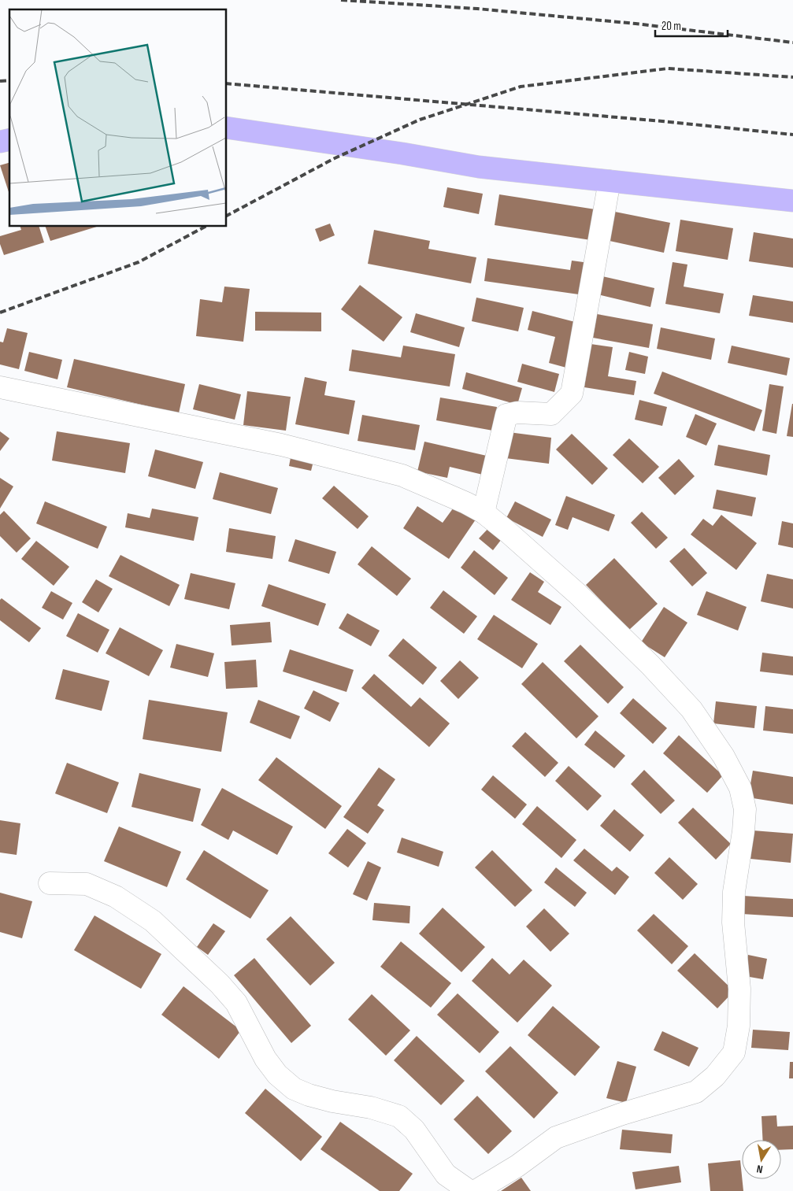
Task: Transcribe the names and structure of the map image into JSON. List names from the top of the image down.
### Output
{
  "scale_bar": "20 m",
  "north": "bottom"
}
